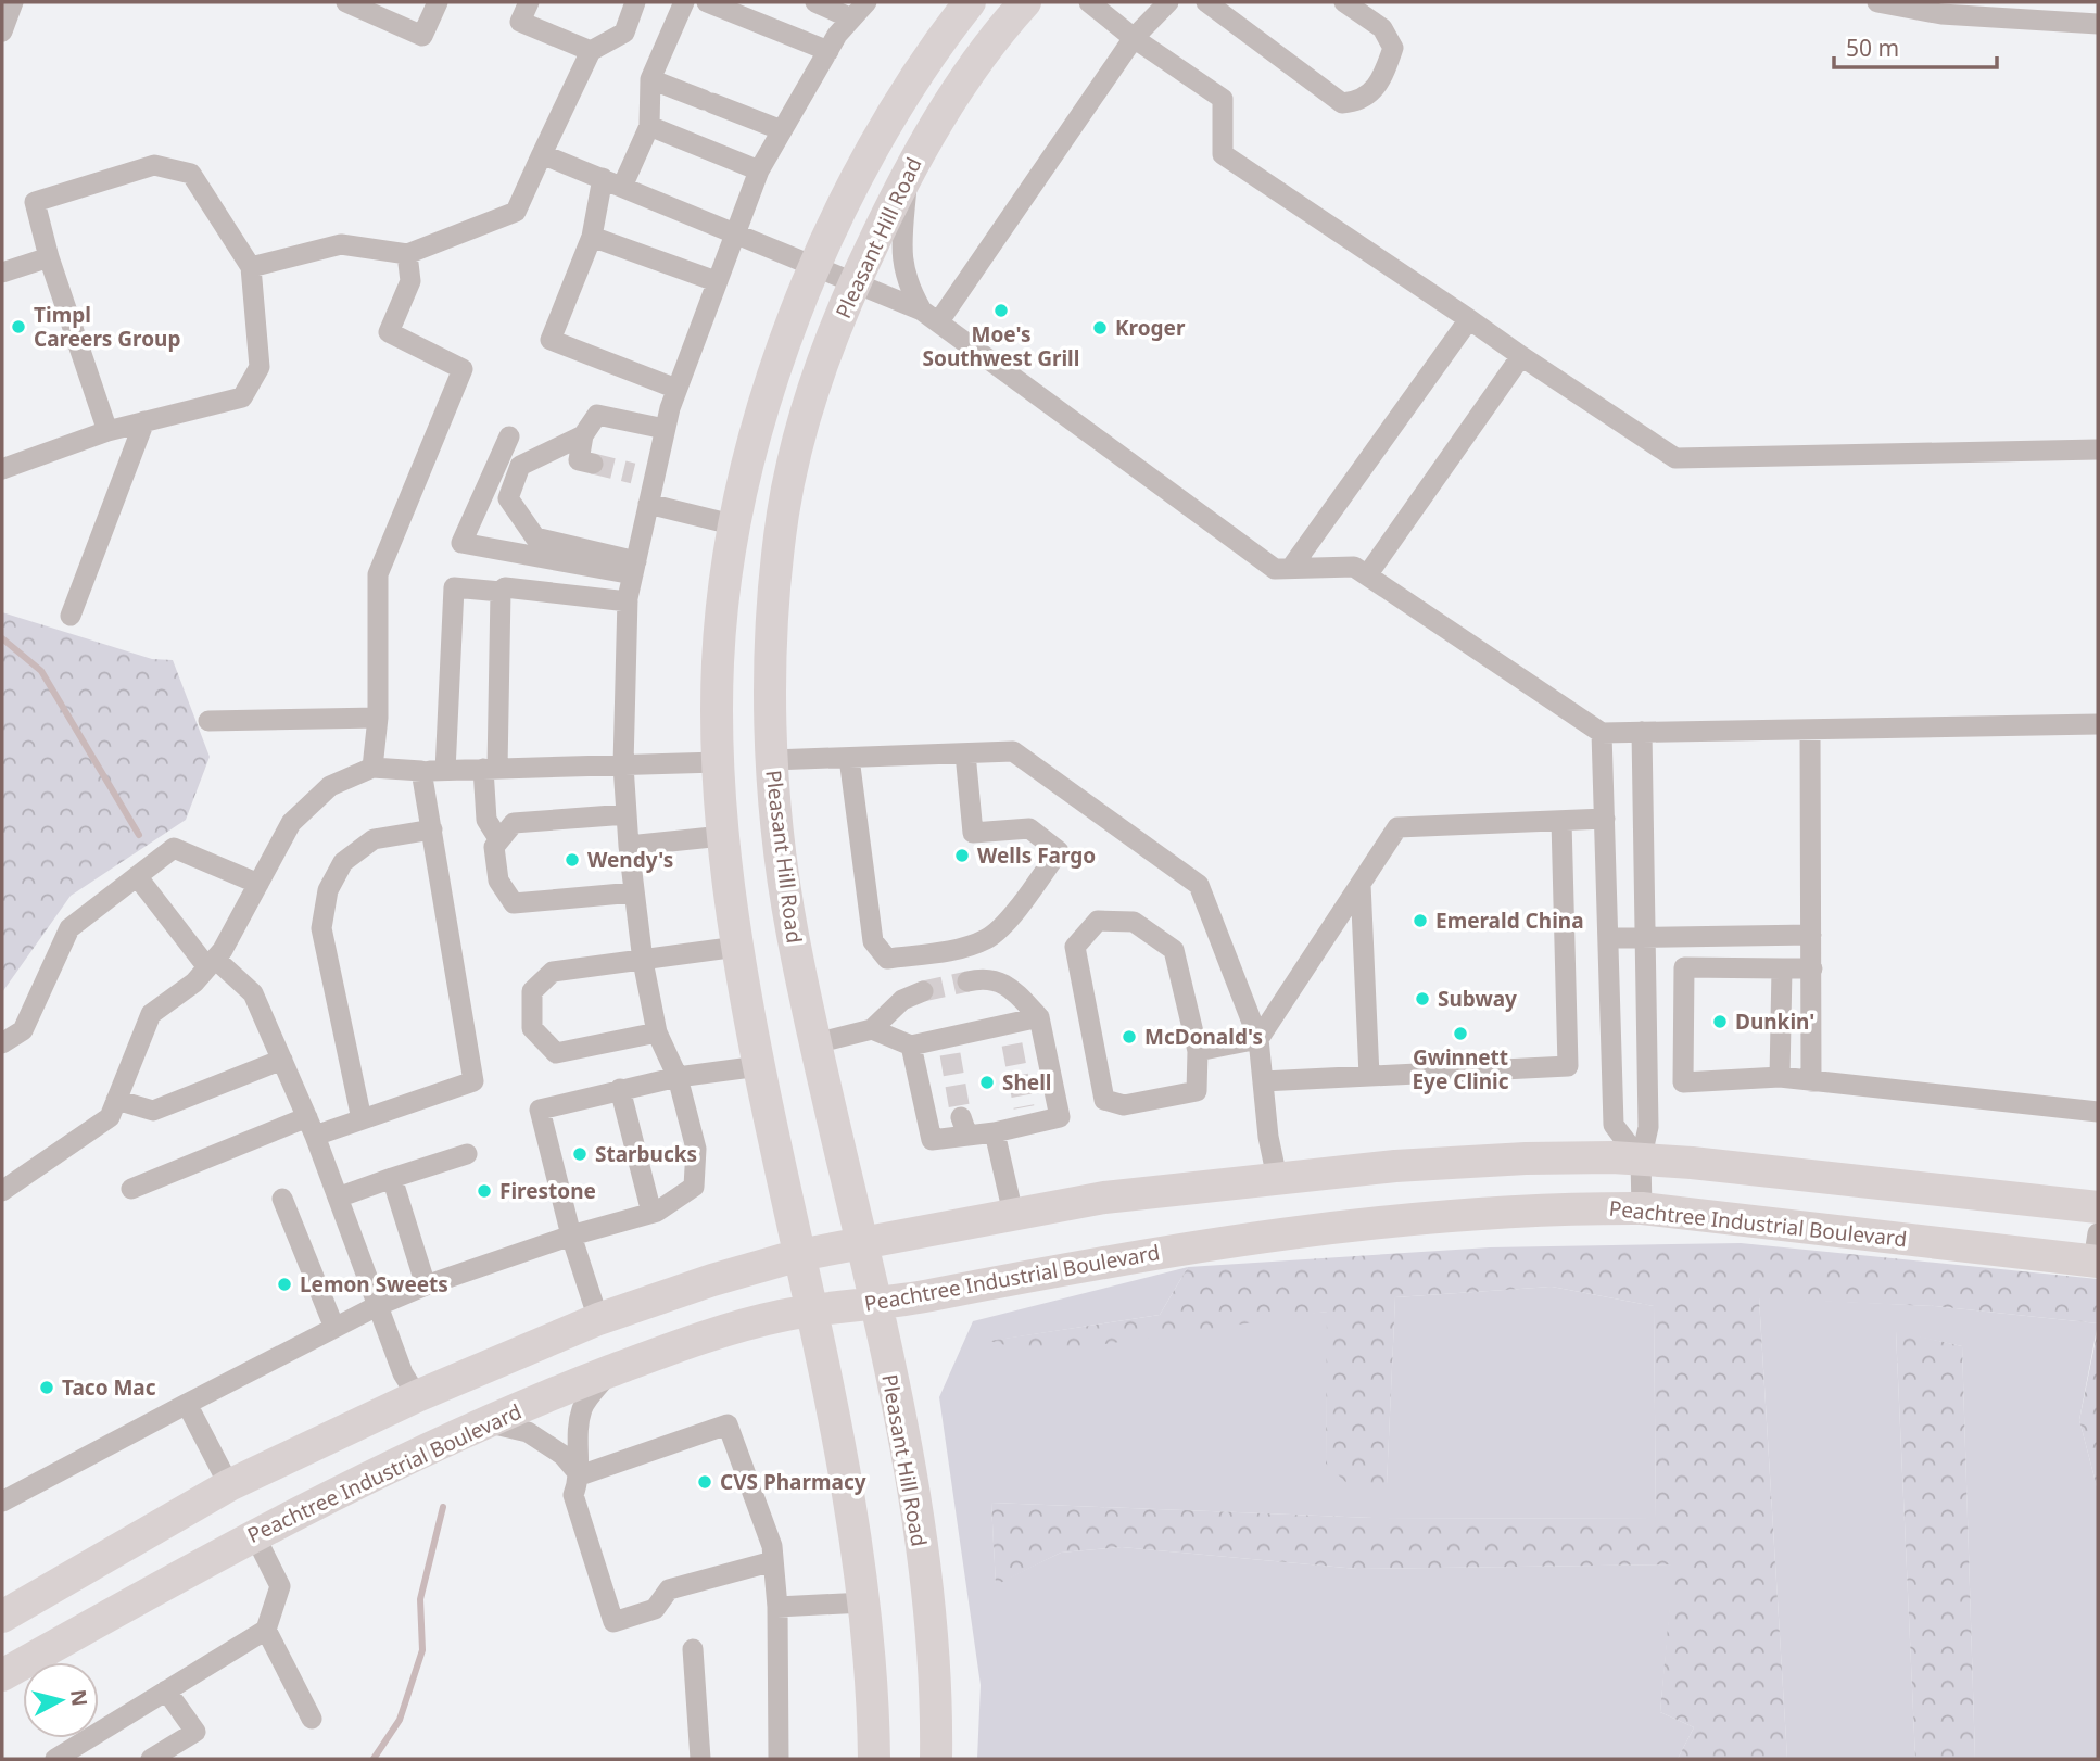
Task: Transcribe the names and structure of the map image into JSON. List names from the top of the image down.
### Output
{
  "streets": {
    "highway": ["Pleasant Hill Road", "Peachtree Industrial Boulevard"]
  },
  "crossings": [
    ["Pleasant Hill Road", "Peachtree Industrial Boulevard"]
  ],
  "places": [
    "Moe's Southwest Grill",
    "Timpl Careers Group",
    "Kroger",
    "Wells Fargo",
    "Wendy's",
    "Emerald China",
    "Subway",
    "Dunkin'",
    "Gwinnett Eye Clinic",
    "McDonald's",
    "Shell",
    "Starbucks",
    "Firestone",
    "Lemon Sweets",
    "Taco Mac",
    "CVS Pharmacy"
  ],
  "scale_bar": "50 m",
  "north": "right"
}
